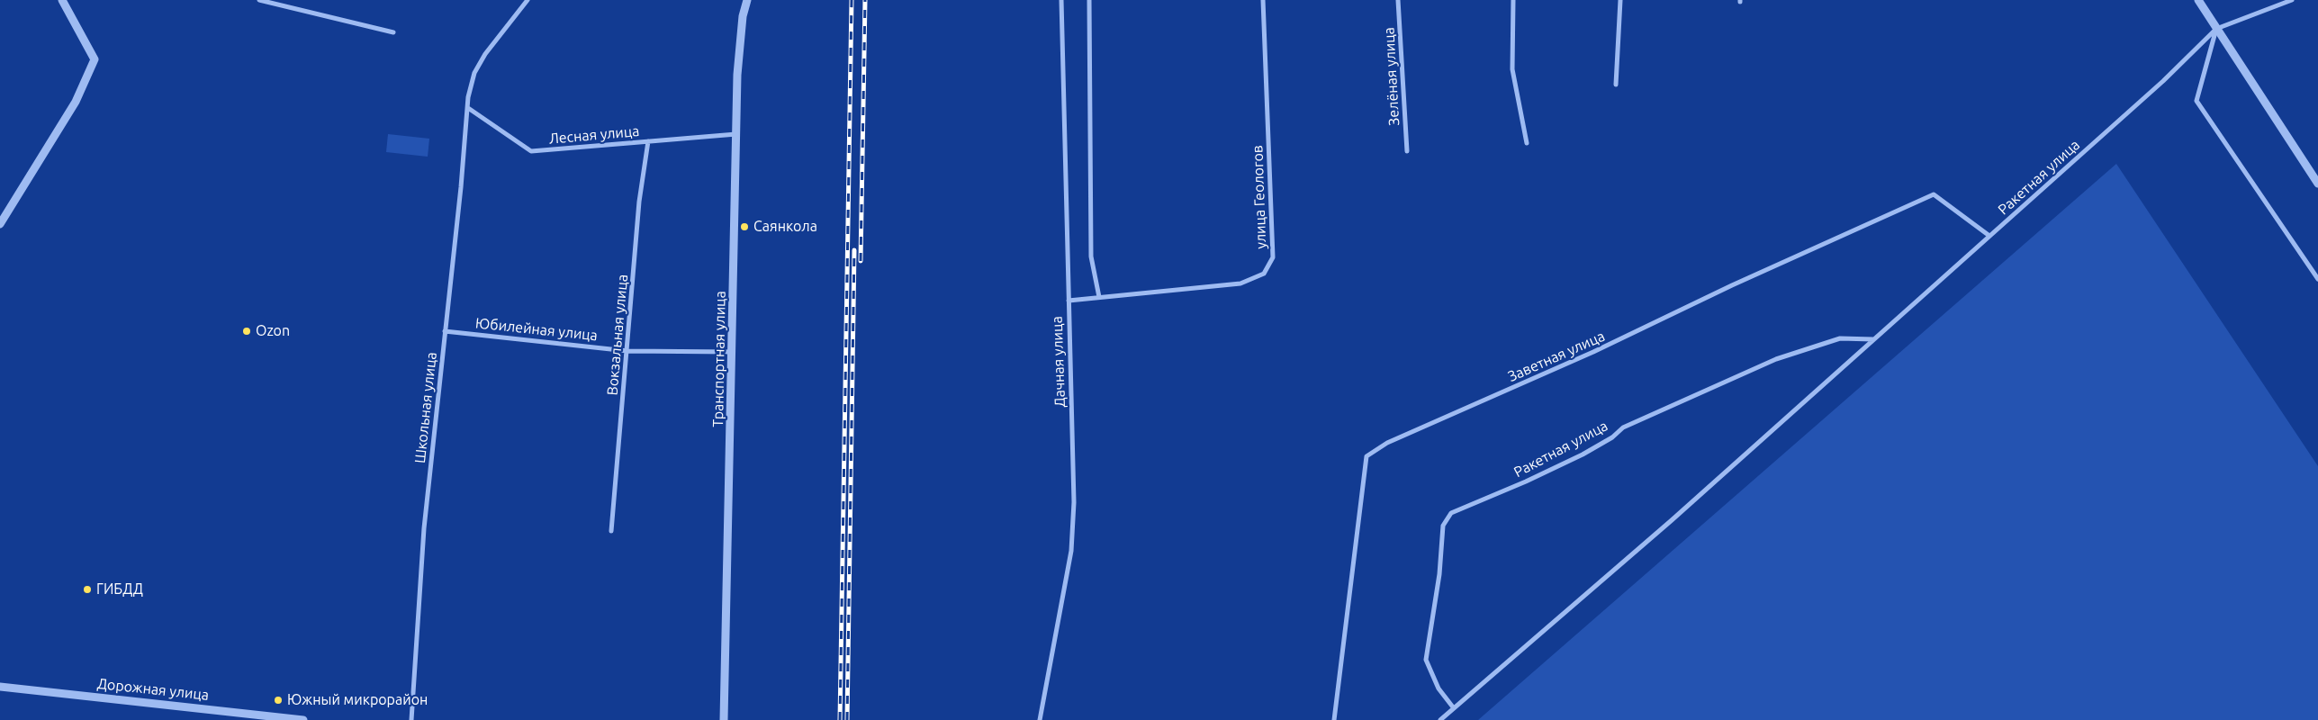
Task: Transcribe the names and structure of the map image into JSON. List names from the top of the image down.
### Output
{
  "streets": {
    "street": [
      "Зелёная улица",
      "Лесная улица",
      "Ракетная улица",
      "улица Геологов",
      "Юбилейная улица",
      "Вокзальная улица",
      "Заветная улица",
      "Транспортная улица",
      "Дачная улица",
      "Школьная улица",
      "Дорожная улица"
    ]
  },
  "crossings": [
    ["Лесная улица", "Вокзальная улица"],
    ["Лесная улица", "Транспортная улица"],
    ["Лесная улица", "Школьная улица"],
    ["Ракетная улица", "Заветная улица"],
    ["улица Геологов", "Дачная улица"],
    ["Юбилейная улица", "Вокзальная улица"],
    ["Юбилейная улица", "Транспортная улица"],
    ["Юбилейная улица", "Школьная улица"]
  ],
  "places": [
    "Саянкола",
    "Ozon",
    "ГИБДД",
    "Южный микрорайон"
  ]
}
